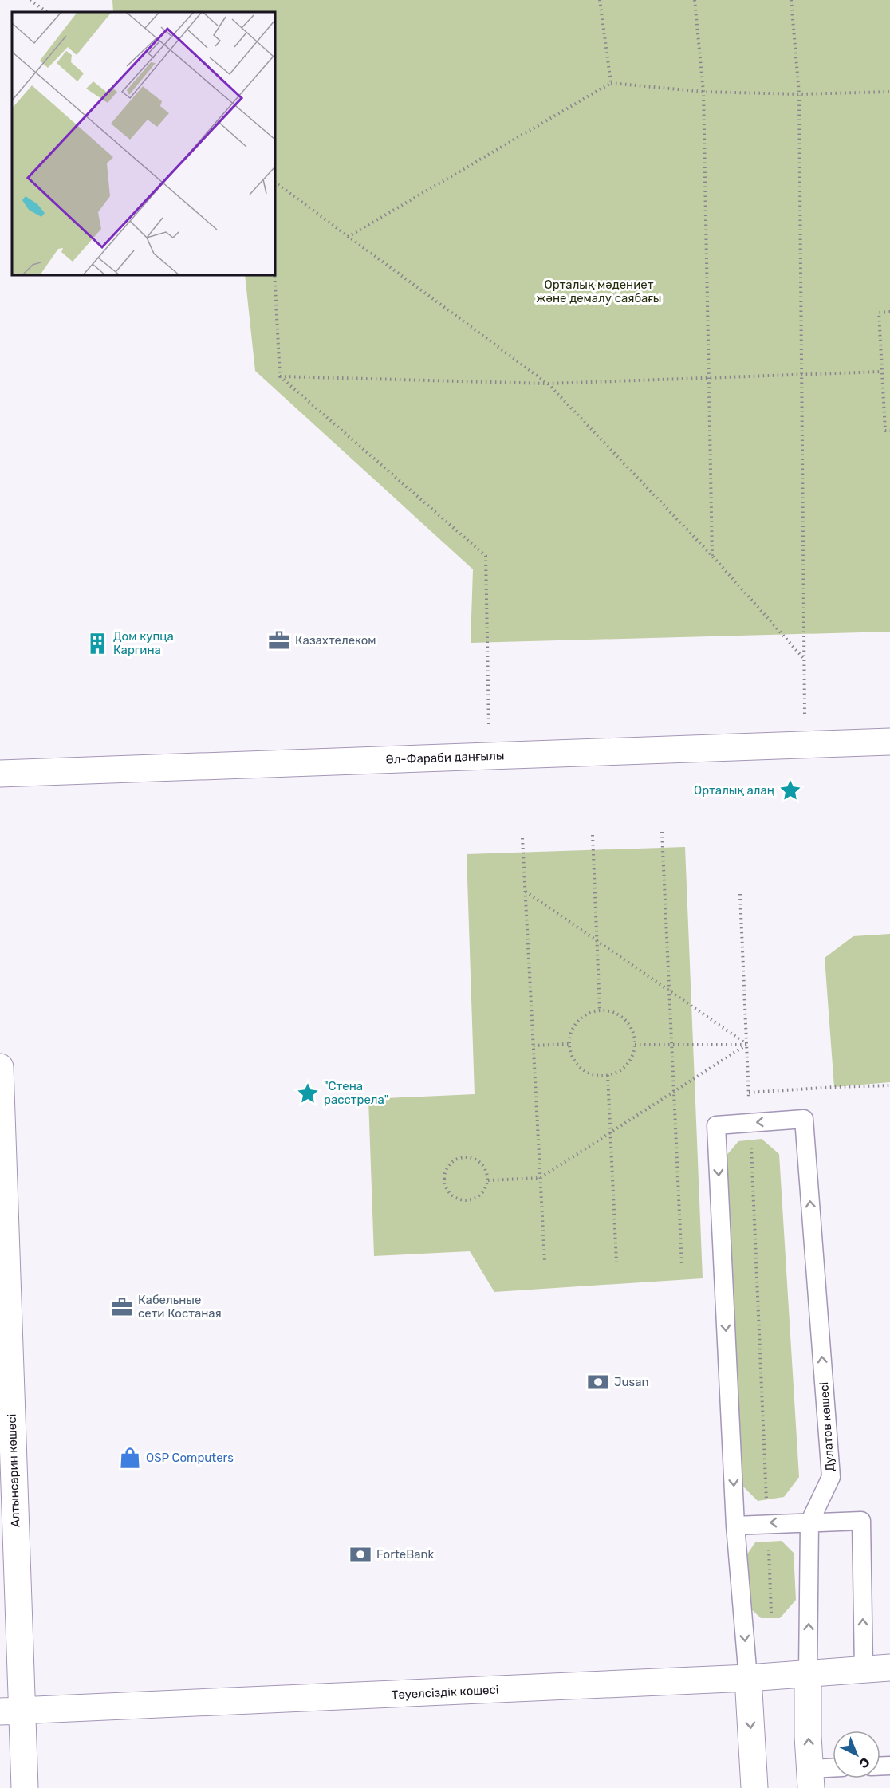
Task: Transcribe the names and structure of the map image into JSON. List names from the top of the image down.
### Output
{
  "streets": {
    "street": [
      "Әл-Фараби даңғылы",
      "Дулатов көшесі",
      "Алтынсарин көшесі",
      "Тәуелсіздік көшесі"
    ]
  },
  "crossings": [
    ["Дулатов көшесі", "Тәуелсіздік көшесі"],
    ["Алтынсарин көшесі", "Тәуелсіздік көшесі"]
  ],
  "parks": ["Орталық мәдениет және демалу саябағы"],
  "places": {
    "office": ["Казахтелеком", "Кабельные сети Костаная"],
    "building": ["Дом купца Каргина"],
    "place": ["Орталық алаң", "\"Стена расстрела\""],
    "bank": ["Jusan", "ForteBank"],
    "shop": ["OSP Computers"]
  },
  "north": "bottom right"
}
